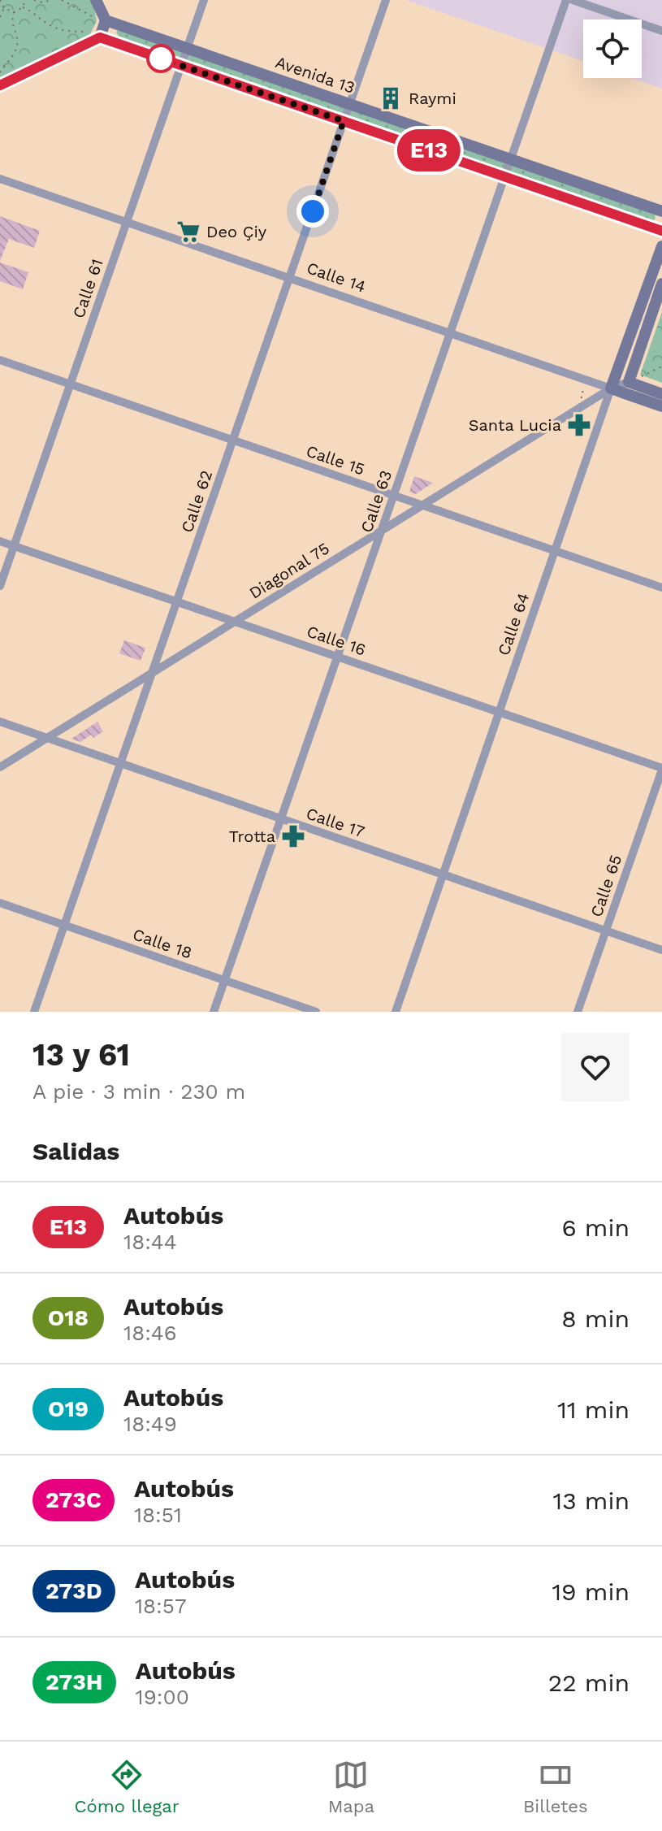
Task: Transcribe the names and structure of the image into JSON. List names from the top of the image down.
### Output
{
  "streets": {
    "main road": ["Avenida 13", "Calle 14", "Calle 64"],
    "street": [
      "Calle 61",
      "Calle 15",
      "Calle 62",
      "Calle 63",
      "Diagonal 75",
      "Calle 16",
      "Calle 17",
      "Calle 65",
      "Calle 18"
    ]
  },
  "crossings": [
    ["Avenida 13", "Calle 61"],
    ["Avenida 13", "Calle 62"],
    ["Avenida 13", "Calle 63"],
    ["Calle 14", "Calle 61"],
    ["Calle 14", "Calle 62"],
    ["Calle 14", "Calle 63"],
    ["Calle 14", "Diagonal 75"],
    ["Calle 14", "Calle 64"],
    ["Calle 61", "Calle 15"],
    ["Calle 61", "Calle 16"],
    ["Calle 15", "Calle 62"],
    ["Calle 15", "Calle 63"],
    ["Calle 15", "Diagonal 75"],
    ["Calle 15", "Calle 64"],
    ["Calle 62", "Diagonal 75"],
    ["Calle 62", "Calle 16"],
    ["Calle 62", "Calle 17"],
    ["Calle 62", "Calle 18"],
    ["Calle 63", "Diagonal 75"],
    ["Calle 63", "Calle 16"],
    ["Calle 63", "Calle 17"],
    ["Calle 63", "Calle 18"],
    ["Diagonal 75", "Calle 64"],
    ["Diagonal 75", "Calle 16"],
    ["Diagonal 75", "Calle 17"],
    ["Calle 64", "Calle 16"],
    ["Calle 64", "Calle 17"],
    ["Calle 16", "Calle 65"],
    ["Calle 17", "Calle 65"]
  ],
  "places": {
    "building": ["Raymi"],
    "supermarket": ["Deo Çiy"],
    "pharmacy": ["Santa Lucia", "Trotta"]
  },
  "lines": ["bus line E13"],
  "page": {
    "on_map": "E13",
    "heading": [
      ["13 y 61", "A pie · 3 min · 230 m"],
      "Salidas"
    ],
    "list": [
      {
        "mark": "E13",
        "name": "Autobús",
        "note": "18:44",
        "value": "6 min"
      },
      {
        "mark": "O18",
        "name": "Autobús",
        "note": "18:46",
        "value": "8 min"
      },
      {
        "mark": "O19",
        "name": "Autobús",
        "note": "18:49",
        "value": "11 min"
      },
      {
        "mark": "273C",
        "name": "Autobús",
        "note": "18:51",
        "value": "13 min"
      },
      {
        "mark": "273D",
        "name": "Autobús",
        "note": "18:57",
        "value": "19 min"
      },
      {
        "mark": "273H",
        "name": "Autobús",
        "note": "19:00",
        "value": "22 min"
      }
    ],
    "tabs": ["Cómo llegar", "Mapa", "Billetes"]
  }
}
